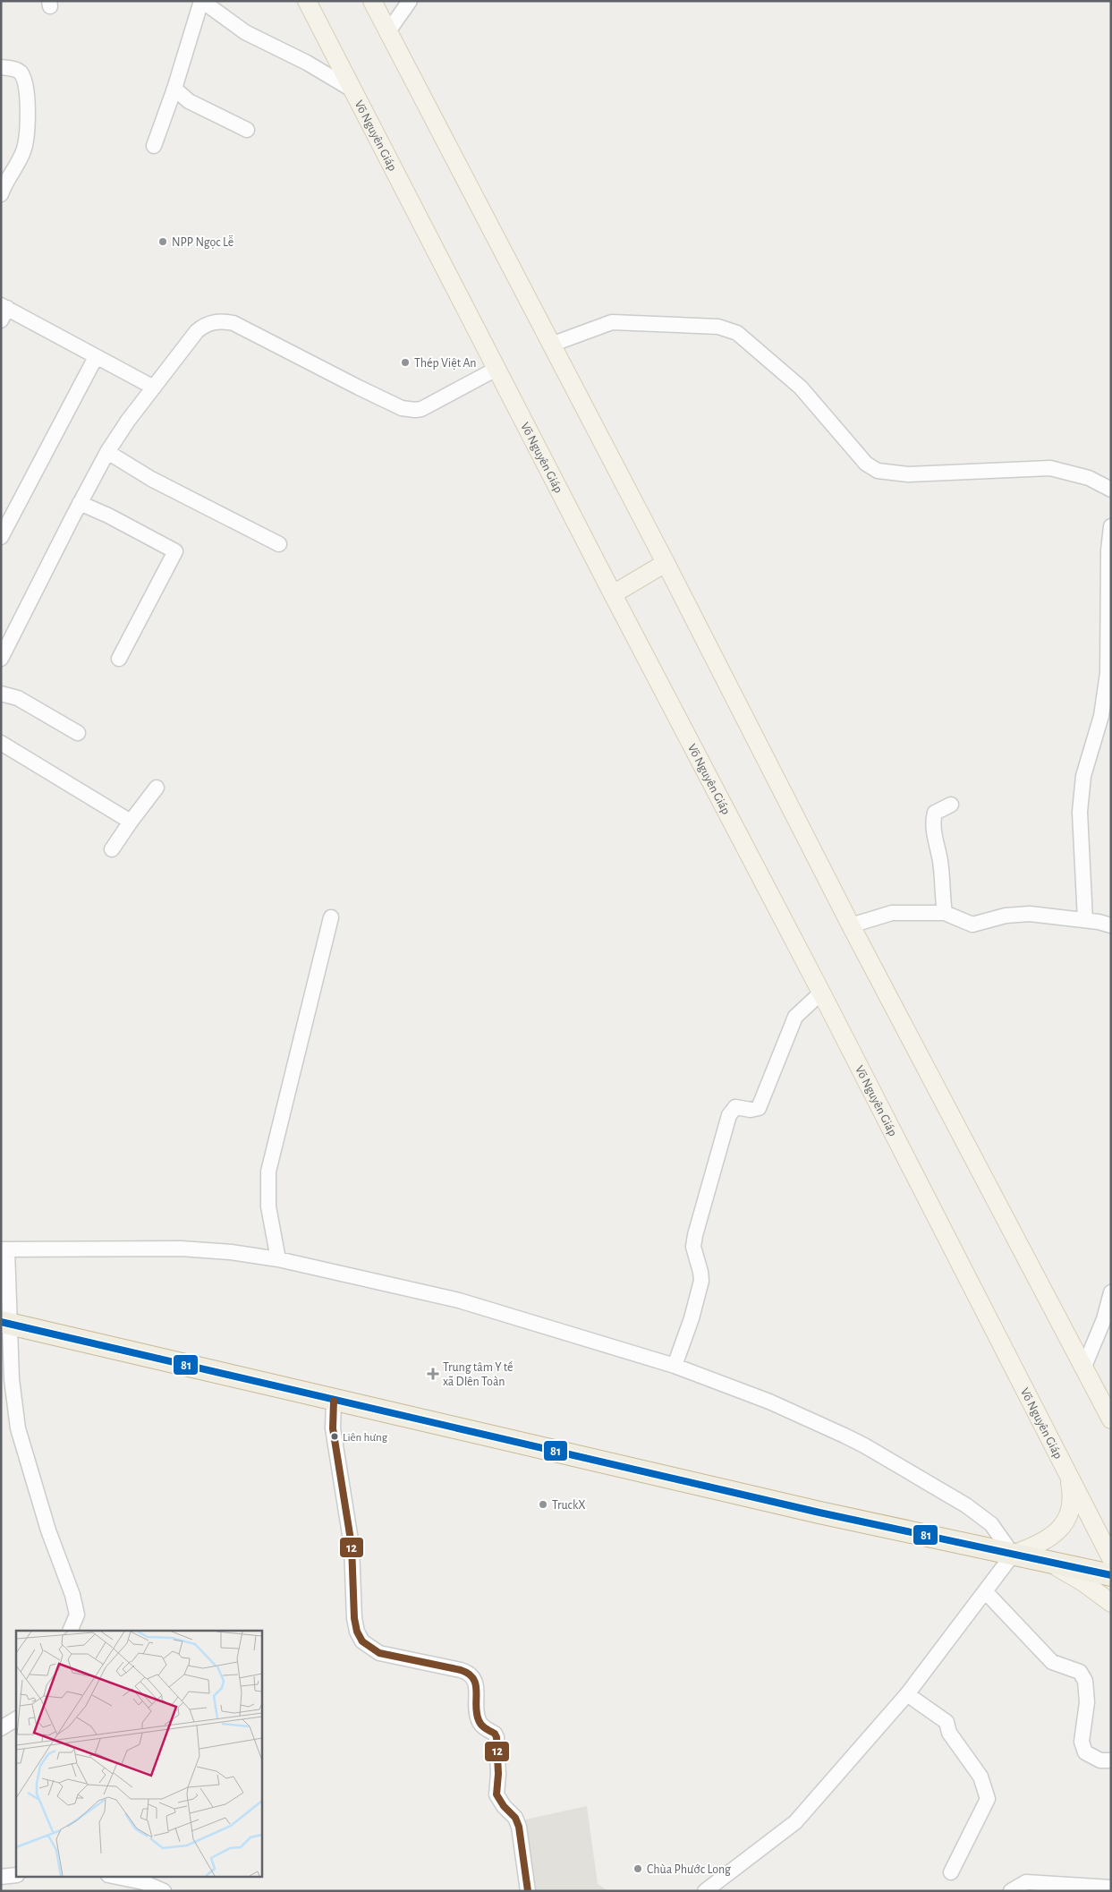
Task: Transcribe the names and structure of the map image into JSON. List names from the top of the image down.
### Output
{
  "streets": {
    "main road": ["Võ Nguyên Giáp"]
  },
  "places": {
    "other": [
      "NPP Ngọc Lễ",
      "Thép Việt An",
      "Liên hưng",
      "TruckX",
      "Chùa Phước Long"
    ],
    "health": ["Trung tâm Y tế xã DIên Toàn"]
  },
  "lines": ["transit line 81", "transit line 12"]
}
